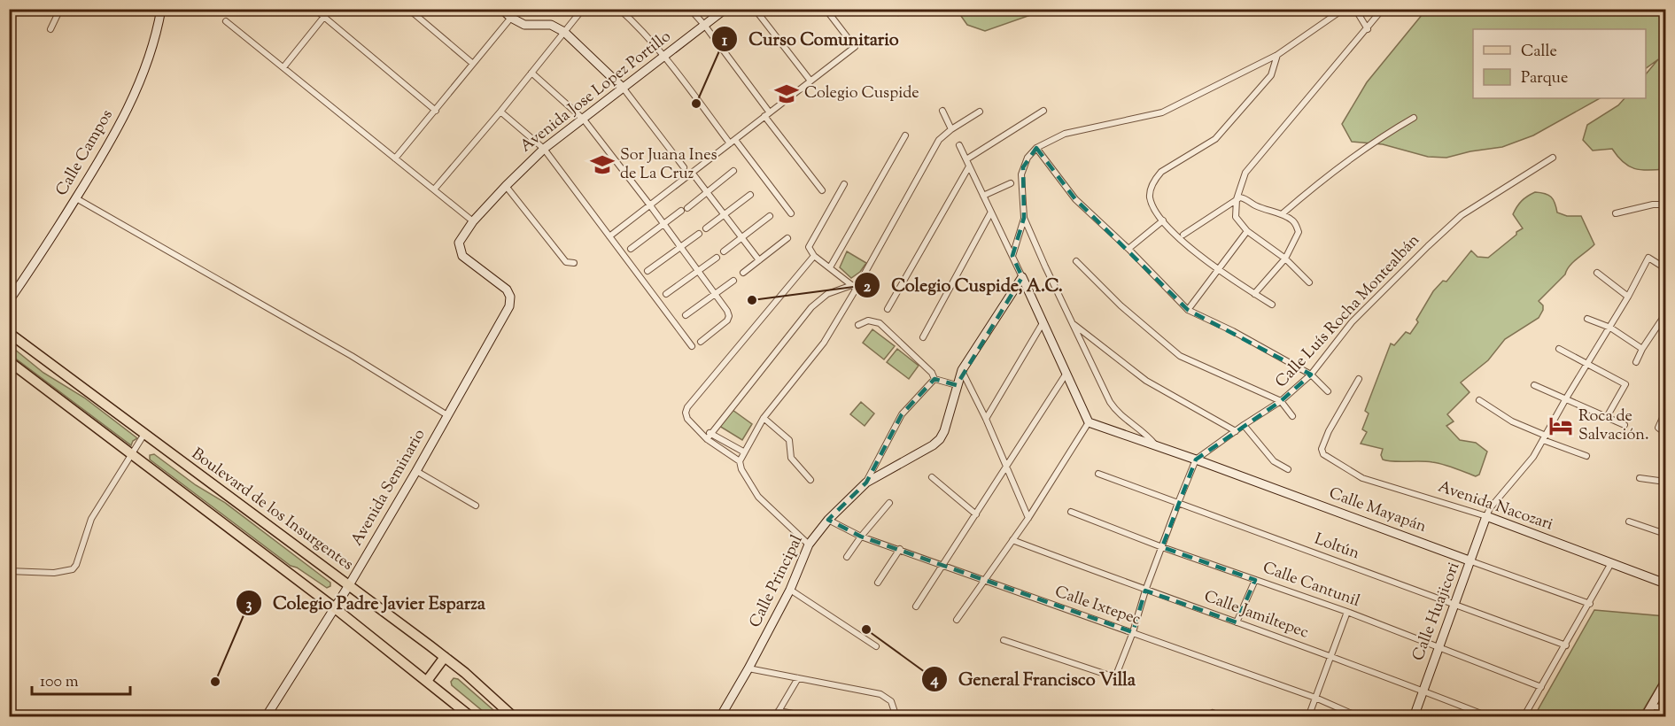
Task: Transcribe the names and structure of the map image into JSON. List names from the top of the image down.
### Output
{
  "streets": {
    "main road": ["Boulevard de los Insurgentes"],
    "street": [
      "Avenida Jose Lopez Portillo",
      "Calle Campos",
      "Calle Luís Rocha Montealbán",
      "Avenida Seminario",
      "Avenida Nacozari",
      "Calle Mayapán",
      "Loltún",
      "Calle Principal",
      "Calle Cantunil",
      "Calle Ixtepec",
      "Calle Huajicori",
      "Calle Jamiltepec"
    ]
  },
  "crossings": [
    ["Avenida Jose Lopez Portillo", "Avenida Seminario"],
    ["Calle Luís Rocha Montealbán", "Calle Mayapán"],
    ["Avenida Seminario", "Boulevard de los Insurgentes"],
    ["Avenida Nacozari", "Calle Huajicori"],
    ["Calle Mayapán", "Calle Huajicori"],
    ["Loltún", "Calle Huajicori"],
    ["Calle Principal", "Calle Ixtepec"],
    ["Calle Cantunil", "Calle Huajicori"],
    ["Calle Huajicori", "Calle Jamiltepec"]
  ],
  "places": {
    "school or university": ["Colegio Cuspide", "Sor Juana Ines de La Cruz"],
    "other": [
      "Curso Comunitario",
      "Colegio Cuspide, A.C.",
      "General Francisco Villa",
      "Colegio Padre Javier Esparza"
    ],
    "hotel": ["Roca de Salvación."]
  },
  "legend": ["Calle", "Parque"],
  "scale_bar": "100 m"
}
